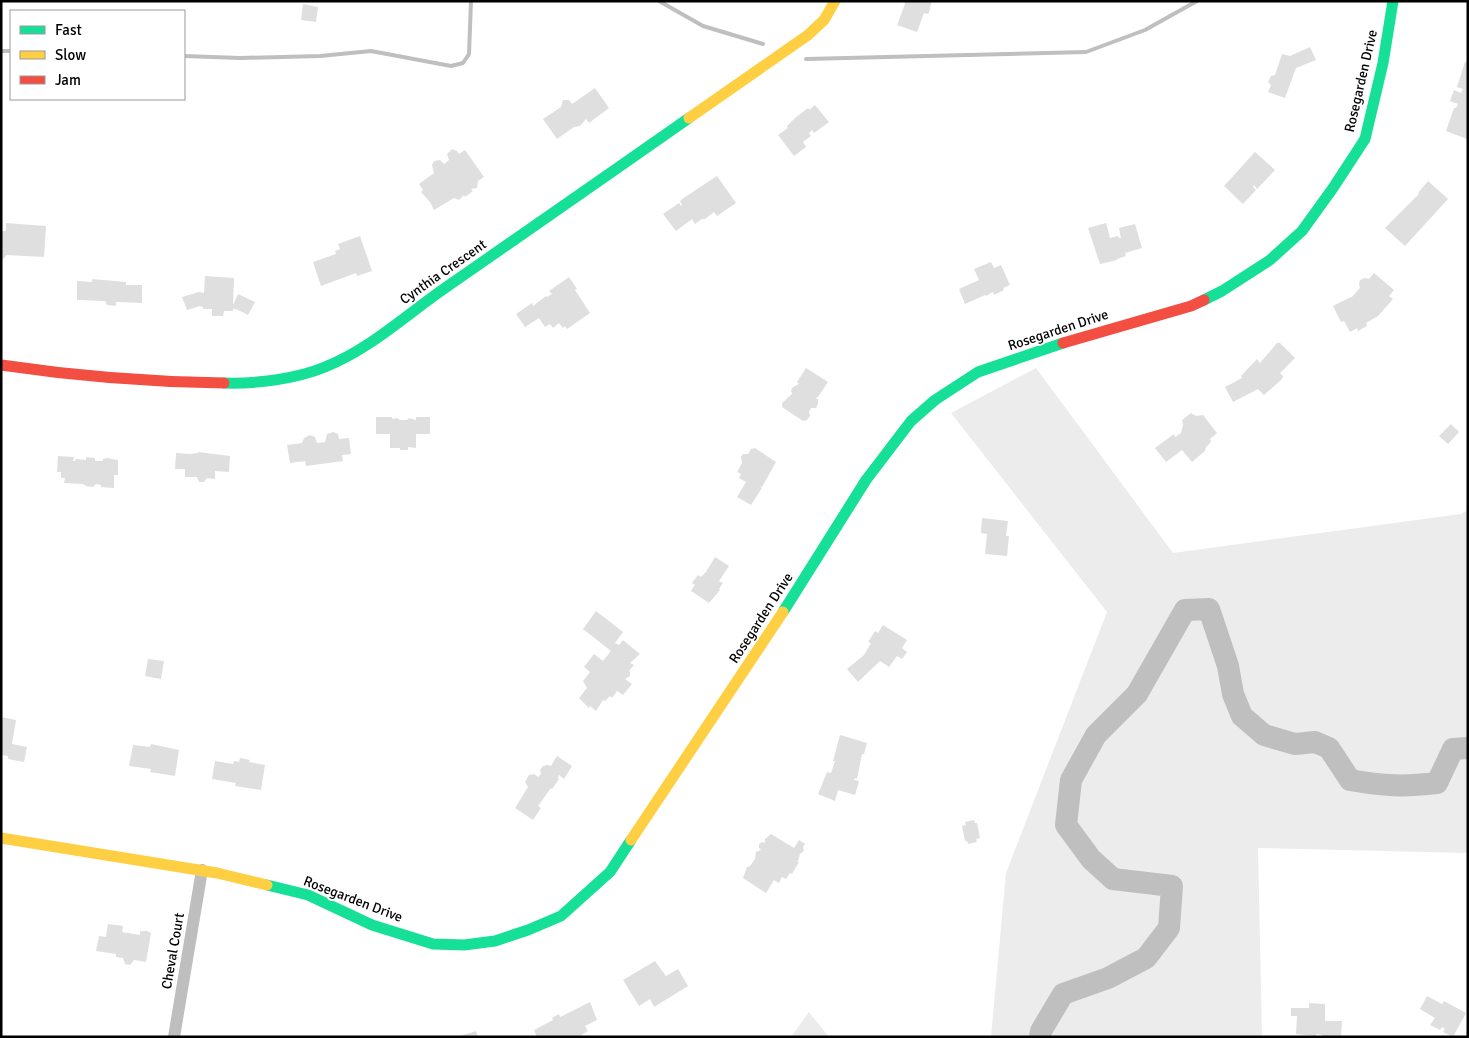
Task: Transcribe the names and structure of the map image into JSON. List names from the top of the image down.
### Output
{
  "streets": {
    "street": ["Rosegarden Drive", "Cynthia Crescent", "Cheval Court"]
  },
  "crossings": [
    ["Rosegarden Drive", "Cheval Court"]
  ],
  "legend": ["Fast", "Slow", "Jam"]
}
